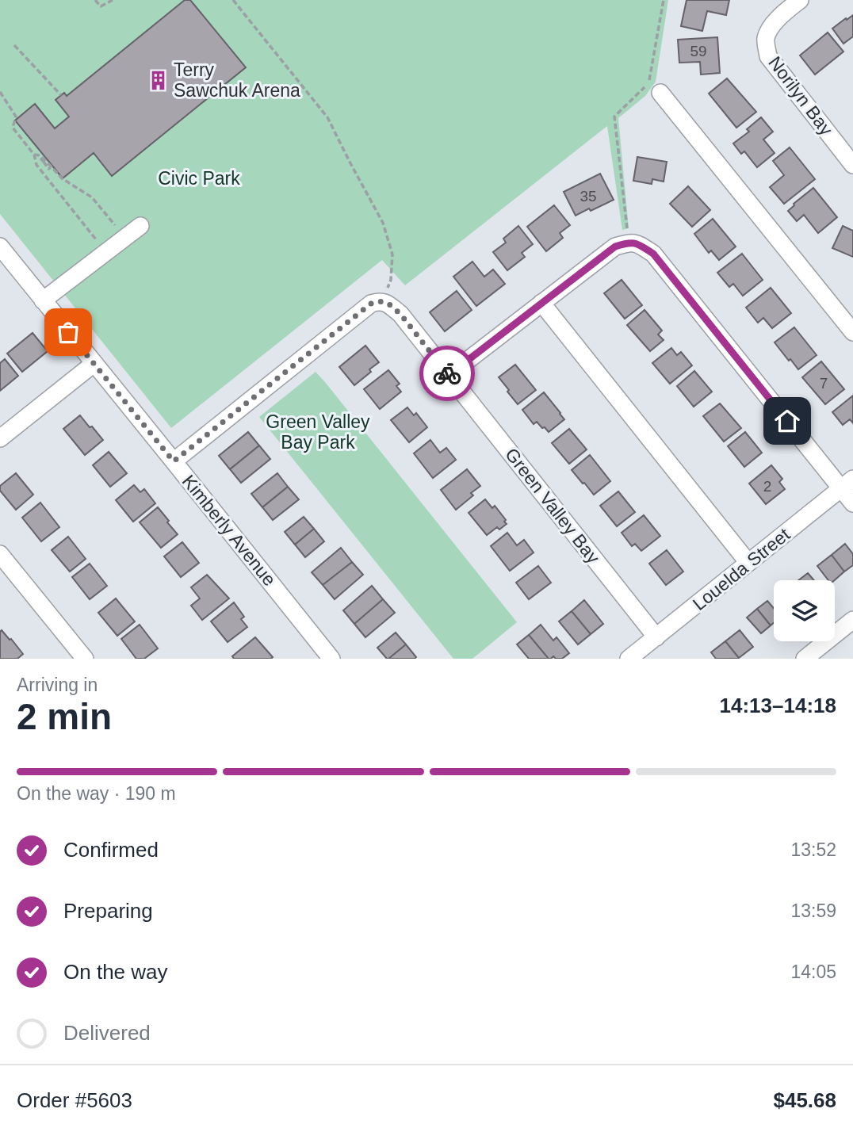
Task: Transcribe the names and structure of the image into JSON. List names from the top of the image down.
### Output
{
  "streets": {
    "street": [
      "Norilyn Bay",
      "Green Valley Bay",
      "Kimberly Avenue",
      "Louelda Street"
    ]
  },
  "crossings": [
    ["Green Valley Bay", "Louelda Street"]
  ],
  "parks": ["Civic Park", "Green Valley Bay Park"],
  "places": {
    "building": ["Terry Sawchuk Arena"]
  },
  "house_numbers": [
    "59",
    "35",
    "7",
    "2"
  ],
  "page": {
    "heading": ["2 min", "Arriving in", "14:13–14:18"],
    "panel": ["Order #5603", "$45.68"],
    "bar": "On the way · 190 m",
    "list": [
      ["Confirmed", "13:52"],
      ["Preparing", "13:59"],
      ["On the way", "14:05"],
      "Delivered"
    ]
  }
}
